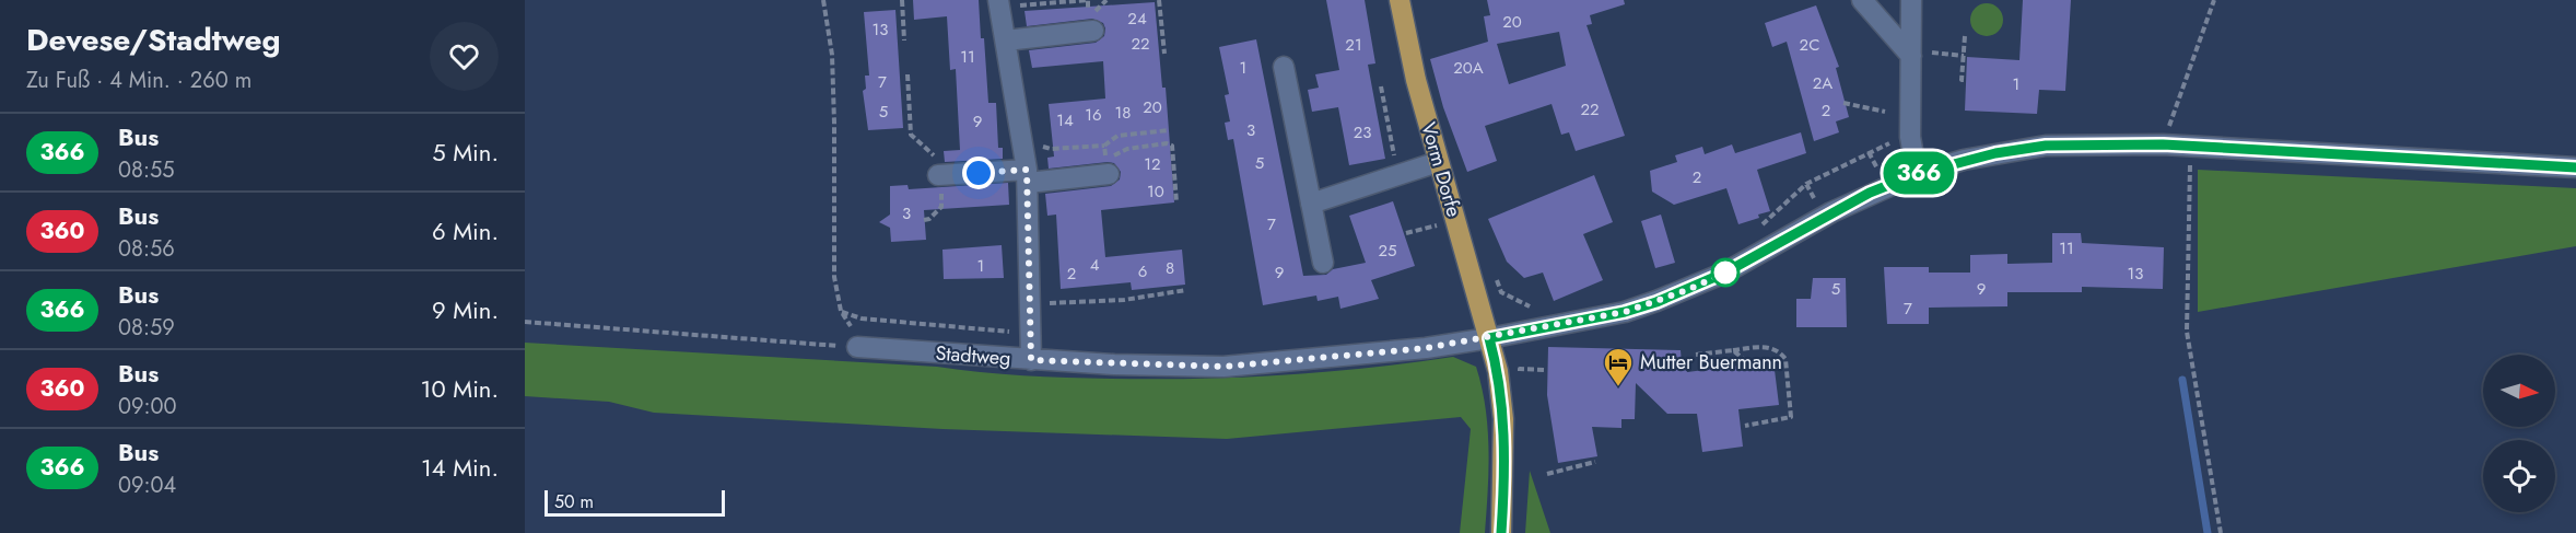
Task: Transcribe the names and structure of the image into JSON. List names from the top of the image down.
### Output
{
  "streets": {
    "main road": ["Vorm Dorfe"],
    "street": ["Stadtweg"]
  },
  "crossings": [
    ["Vorm Dorfe", "Stadtweg"]
  ],
  "places": {
    "hotel": ["Mutter Buermann"]
  },
  "lines": ["bus line 366"],
  "house_numbers": [
    "24",
    "20",
    "13",
    "22",
    "21",
    "2C",
    "11",
    "1",
    "20A",
    "7",
    "2A",
    "1",
    "20",
    "22",
    "2",
    "5",
    "18",
    "16",
    "14",
    "9",
    "3",
    "23",
    "5",
    "12",
    "2",
    "10",
    "3",
    "7",
    "11",
    "25",
    "4",
    "1",
    "8",
    "6",
    "9",
    "2",
    "13",
    "5",
    "9",
    "7"
  ],
  "scale_bar": "50 m",
  "north": "right",
  "page": {
    "heading": ["Devese/Stadtweg", "Zu Fuß · 4 Min. · 260 m"],
    "on_map": "366",
    "list": [
      {
        "mark": "366",
        "name": "Bus",
        "note": "08:55",
        "value": "5 Min."
      },
      {
        "mark": "360",
        "name": "Bus",
        "note": "08:56",
        "value": "6 Min."
      },
      {
        "mark": "366",
        "name": "Bus",
        "note": "08:59",
        "value": "9 Min."
      },
      {
        "mark": "360",
        "name": "Bus",
        "note": "09:00",
        "value": "10 Min."
      },
      {
        "mark": "366",
        "name": "Bus",
        "note": "09:04",
        "value": "14 Min."
      }
    ],
    "scale": "50 m"
  }
}
